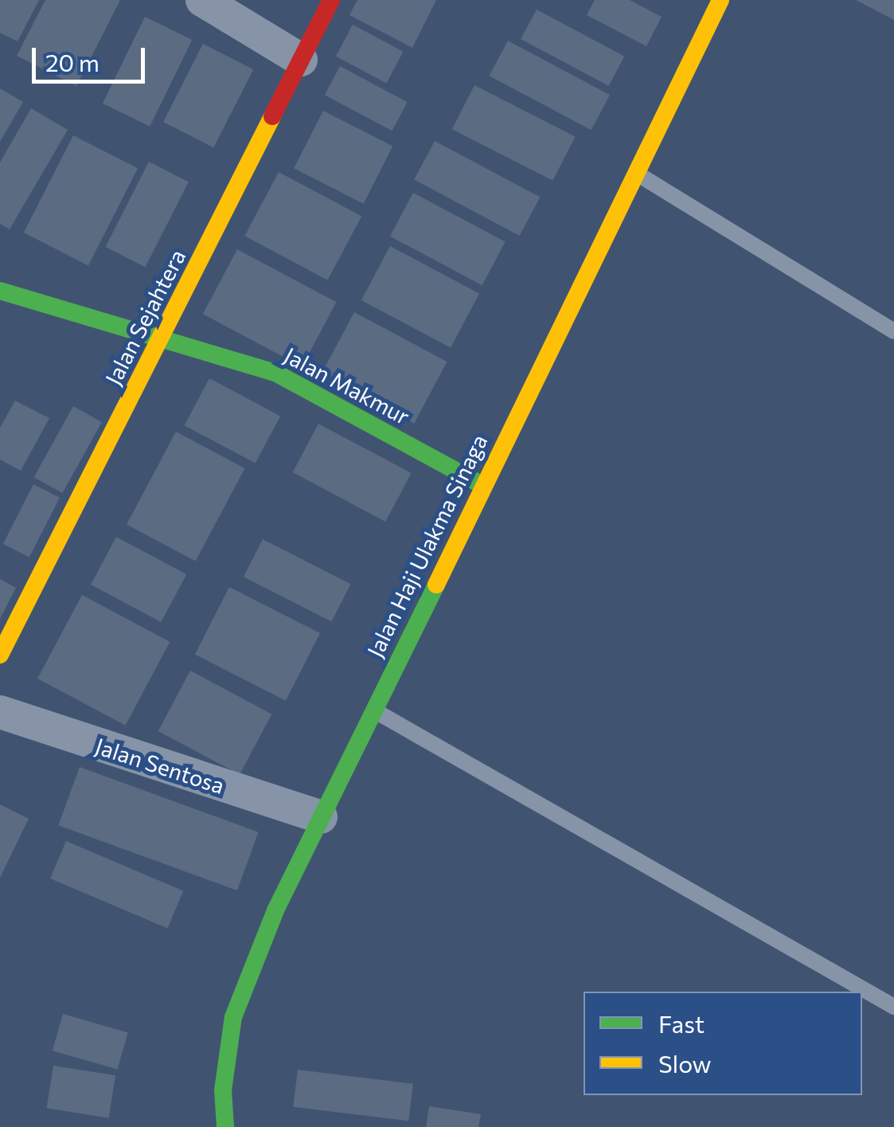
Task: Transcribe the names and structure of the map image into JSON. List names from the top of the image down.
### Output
{
  "streets": {
    "street": [
      "Jalan Sejahtera",
      "Jalan Makmur",
      "Jalan Haji Ulakma Sinaga",
      "Jalan Sentosa"
    ]
  },
  "crossings": [
    ["Jalan Sejahtera", "Jalan Makmur"],
    ["Jalan Makmur", "Jalan Haji Ulakma Sinaga"],
    ["Jalan Haji Ulakma Sinaga", "Jalan Sentosa"]
  ],
  "legend": ["Fast", "Slow"],
  "scale_bar": "20 m"
}
